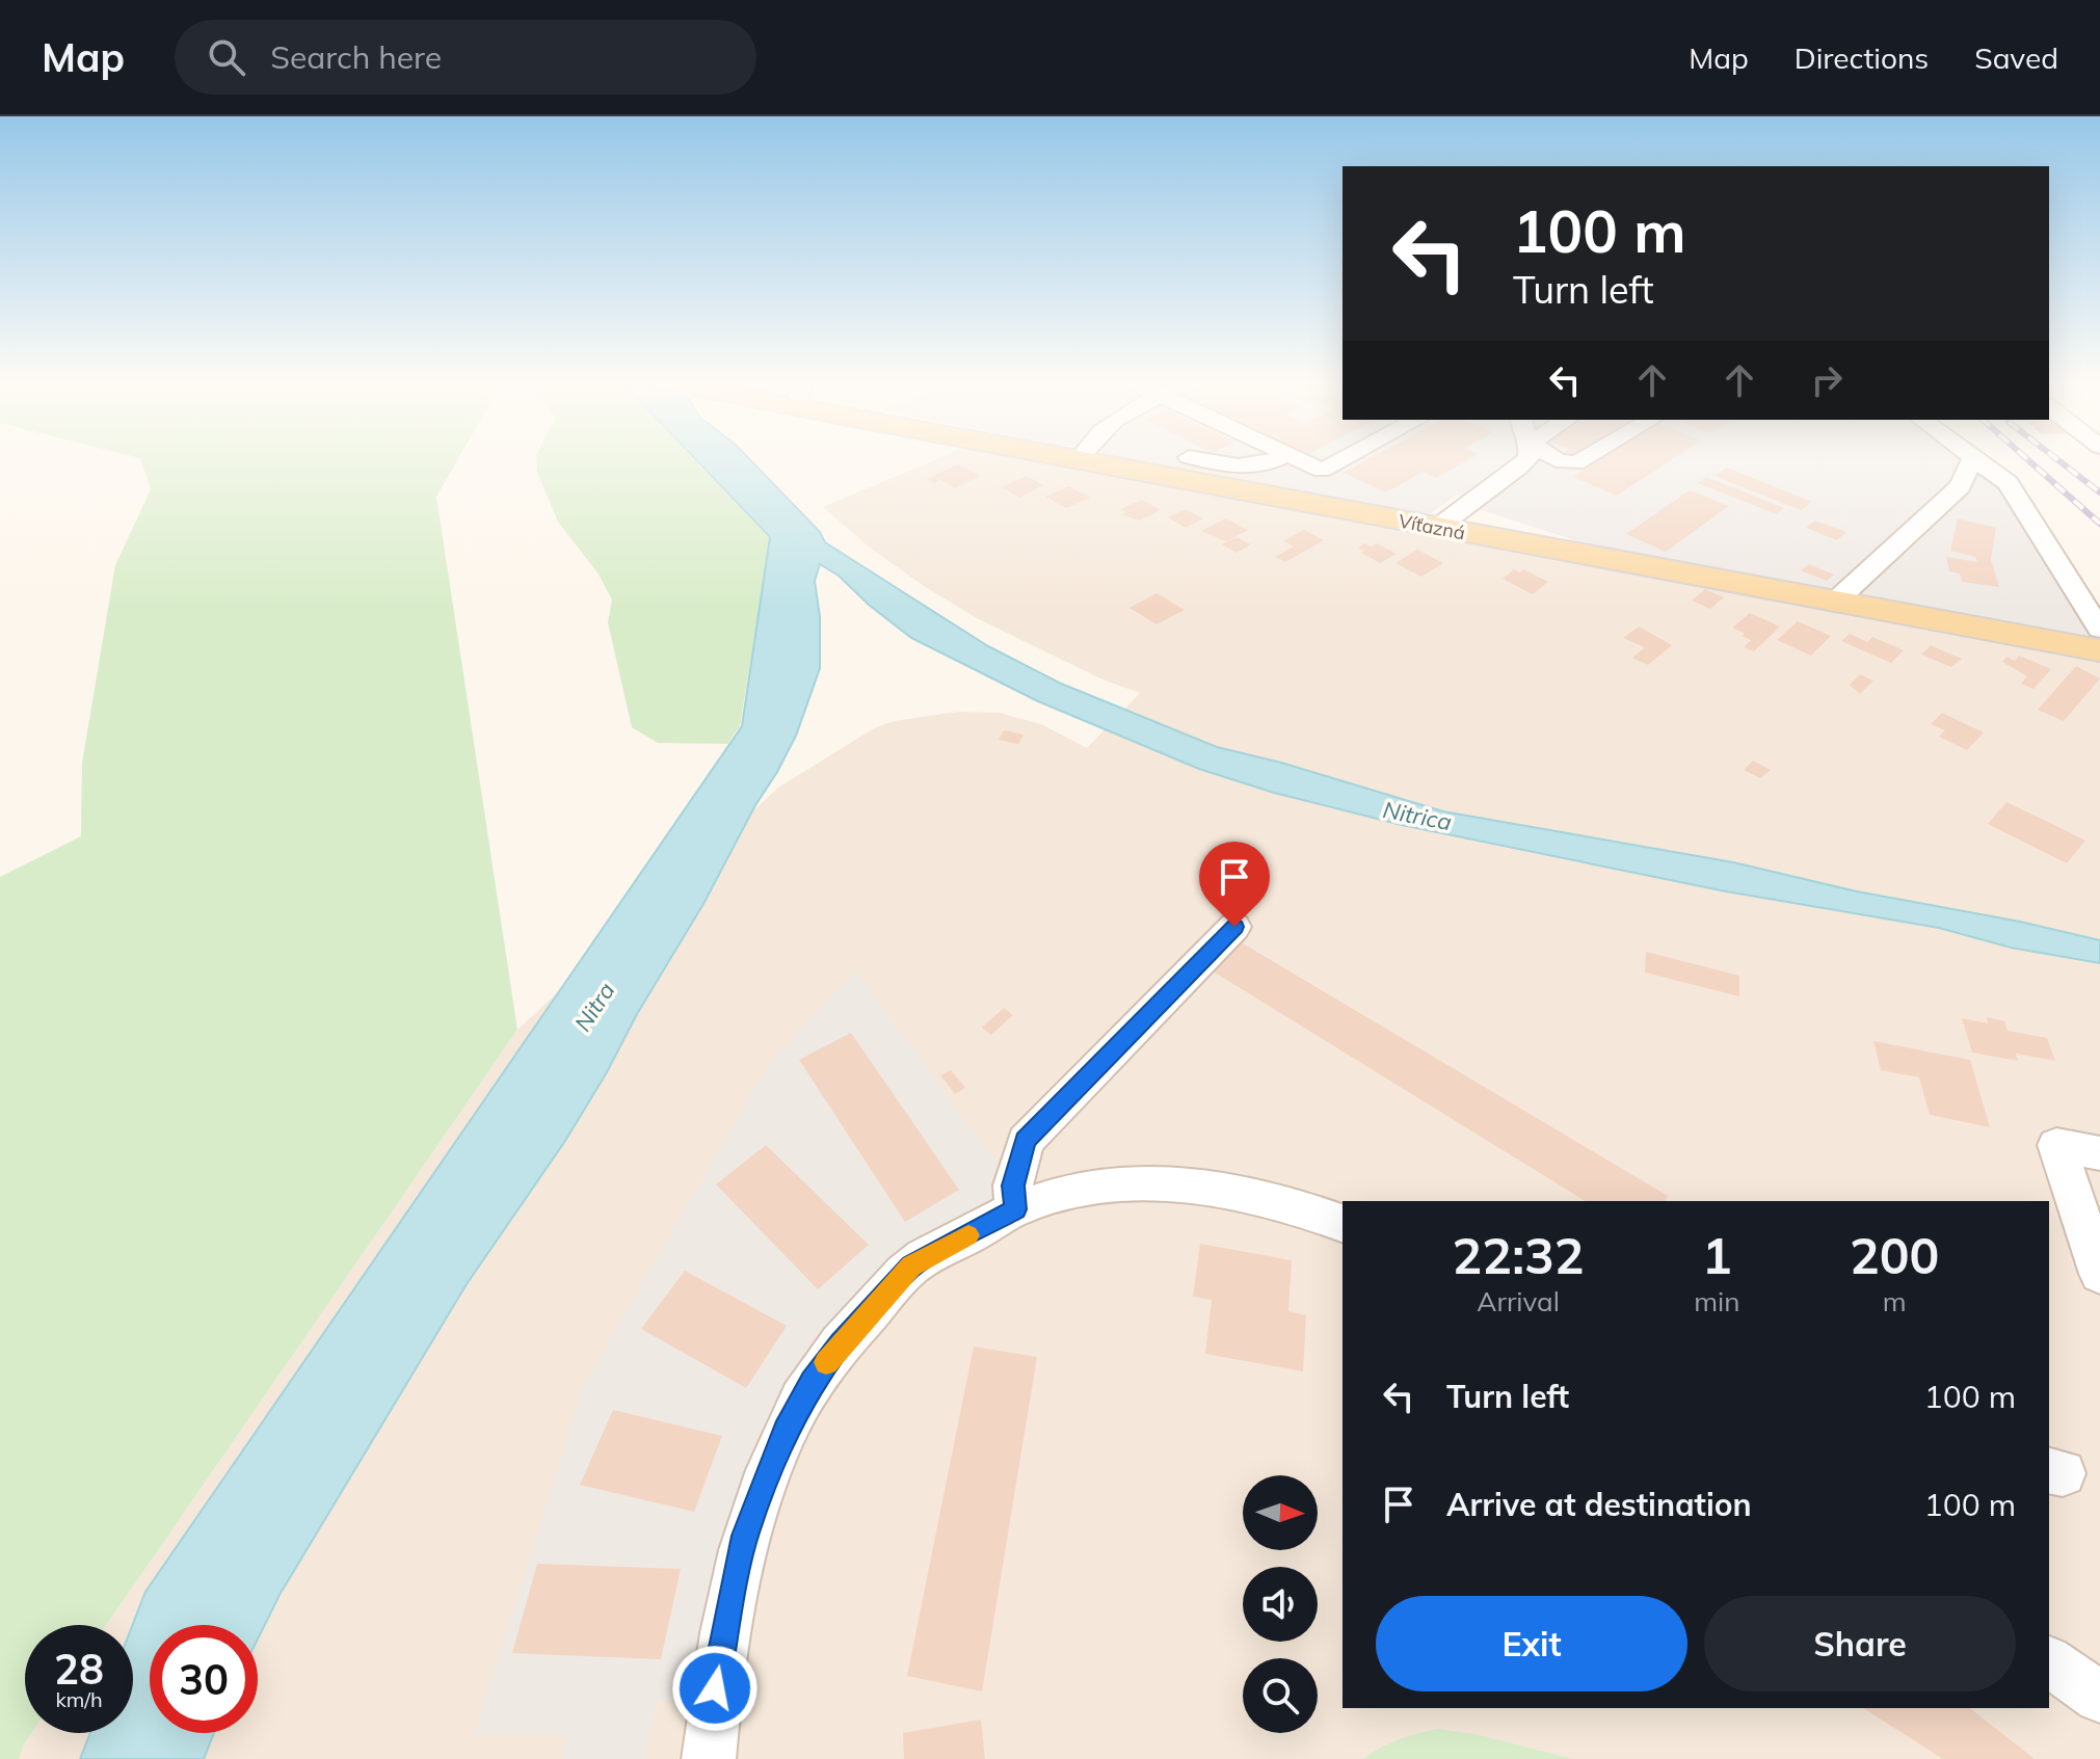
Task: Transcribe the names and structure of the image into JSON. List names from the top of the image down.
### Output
{
  "streets": {
    "main road": ["Víťazná"]
  },
  "water": ["Nitrica", "Nitra"],
  "north": "right",
  "page": {
    "header": "Map",
    "search": "Search here",
    "nav": ["Map", "Directions", "Saved"],
    "turn": ["100 m", "Turn left"],
    "eta": [
      "22:32",
      "Arrival",
      "1",
      "min",
      "200",
      "m"
    ],
    "list": [
      {
        "name": "Turn left",
        "value": "100 m"
      },
      {
        "name": "Arrive at destination",
        "value": "100 m"
      }
    ],
    "buttons": ["Exit", "Share"],
    "speed": "28 km/h",
    "limit": "30"
  }
}
